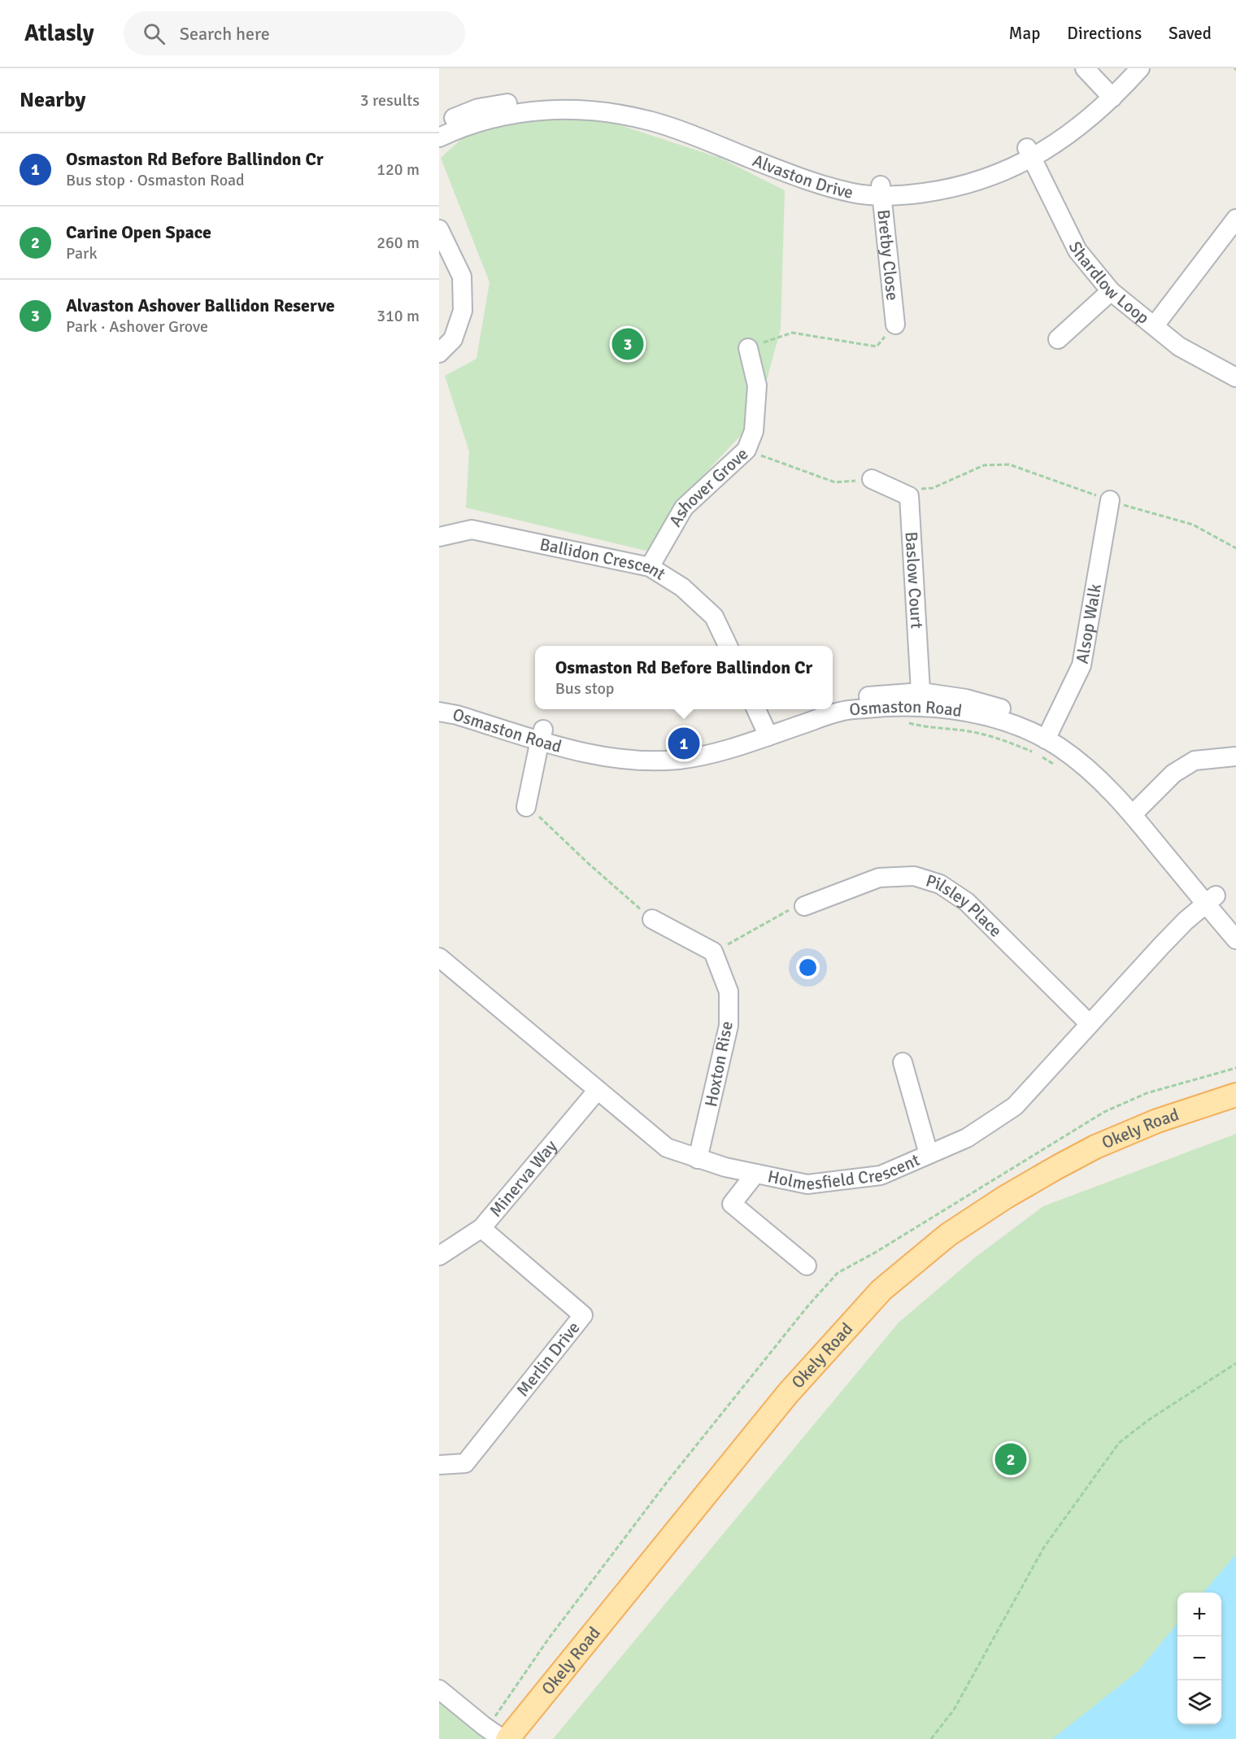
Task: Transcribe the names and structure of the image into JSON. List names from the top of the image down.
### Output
{
  "streets": {
    "main road": ["Okely Road"],
    "street": [
      "Alvaston Drive",
      "Bretby Close",
      "Shardlow Loop",
      "Ashover Grove",
      "Ballidon Crescent",
      "Baslow Court",
      "Alsop Walk",
      "Osmaston Road",
      "Pilsley Place",
      "Hoxton Rise",
      "Holmesfield Crescent",
      "Minerva Way",
      "Merlin Drive"
    ]
  },
  "crossings": [
    ["Alvaston Drive", "Bretby Close"],
    ["Alvaston Drive", "Shardlow Loop"],
    ["Ashover Grove", "Ballidon Crescent"],
    ["Baslow Court", "Osmaston Road"],
    ["Alsop Walk", "Osmaston Road"],
    ["Osmaston Road", "Holmesfield Crescent"],
    ["Pilsley Place", "Holmesfield Crescent"],
    ["Hoxton Rise", "Holmesfield Crescent"],
    ["Holmesfield Crescent", "Minerva Way"],
    ["Minerva Way", "Merlin Drive"]
  ],
  "page": {
    "header": "Atlasly",
    "search": "Search here",
    "nav": ["Map", "Directions", "Saved"],
    "heading": ["Nearby", "3 results"],
    "list": [
      {
        "mark": "1",
        "name": "Osmaston Rd Before Ballindon Cr",
        "note": "Bus stop · Osmaston Road",
        "value": "120 m"
      },
      {
        "mark": "2",
        "name": "Carine Open Space",
        "note": "Park",
        "value": "260 m"
      },
      {
        "mark": "3",
        "name": "Alvaston Ashover Ballidon Reserve",
        "note": "Park · Ashover Grove",
        "value": "310 m"
      }
    ],
    "pins": ["3", "1", "2"],
    "popup": ["Osmaston Rd Before Ballindon Cr", "Bus stop"],
    "map_buttons": ["+", "−"]
  }
}
